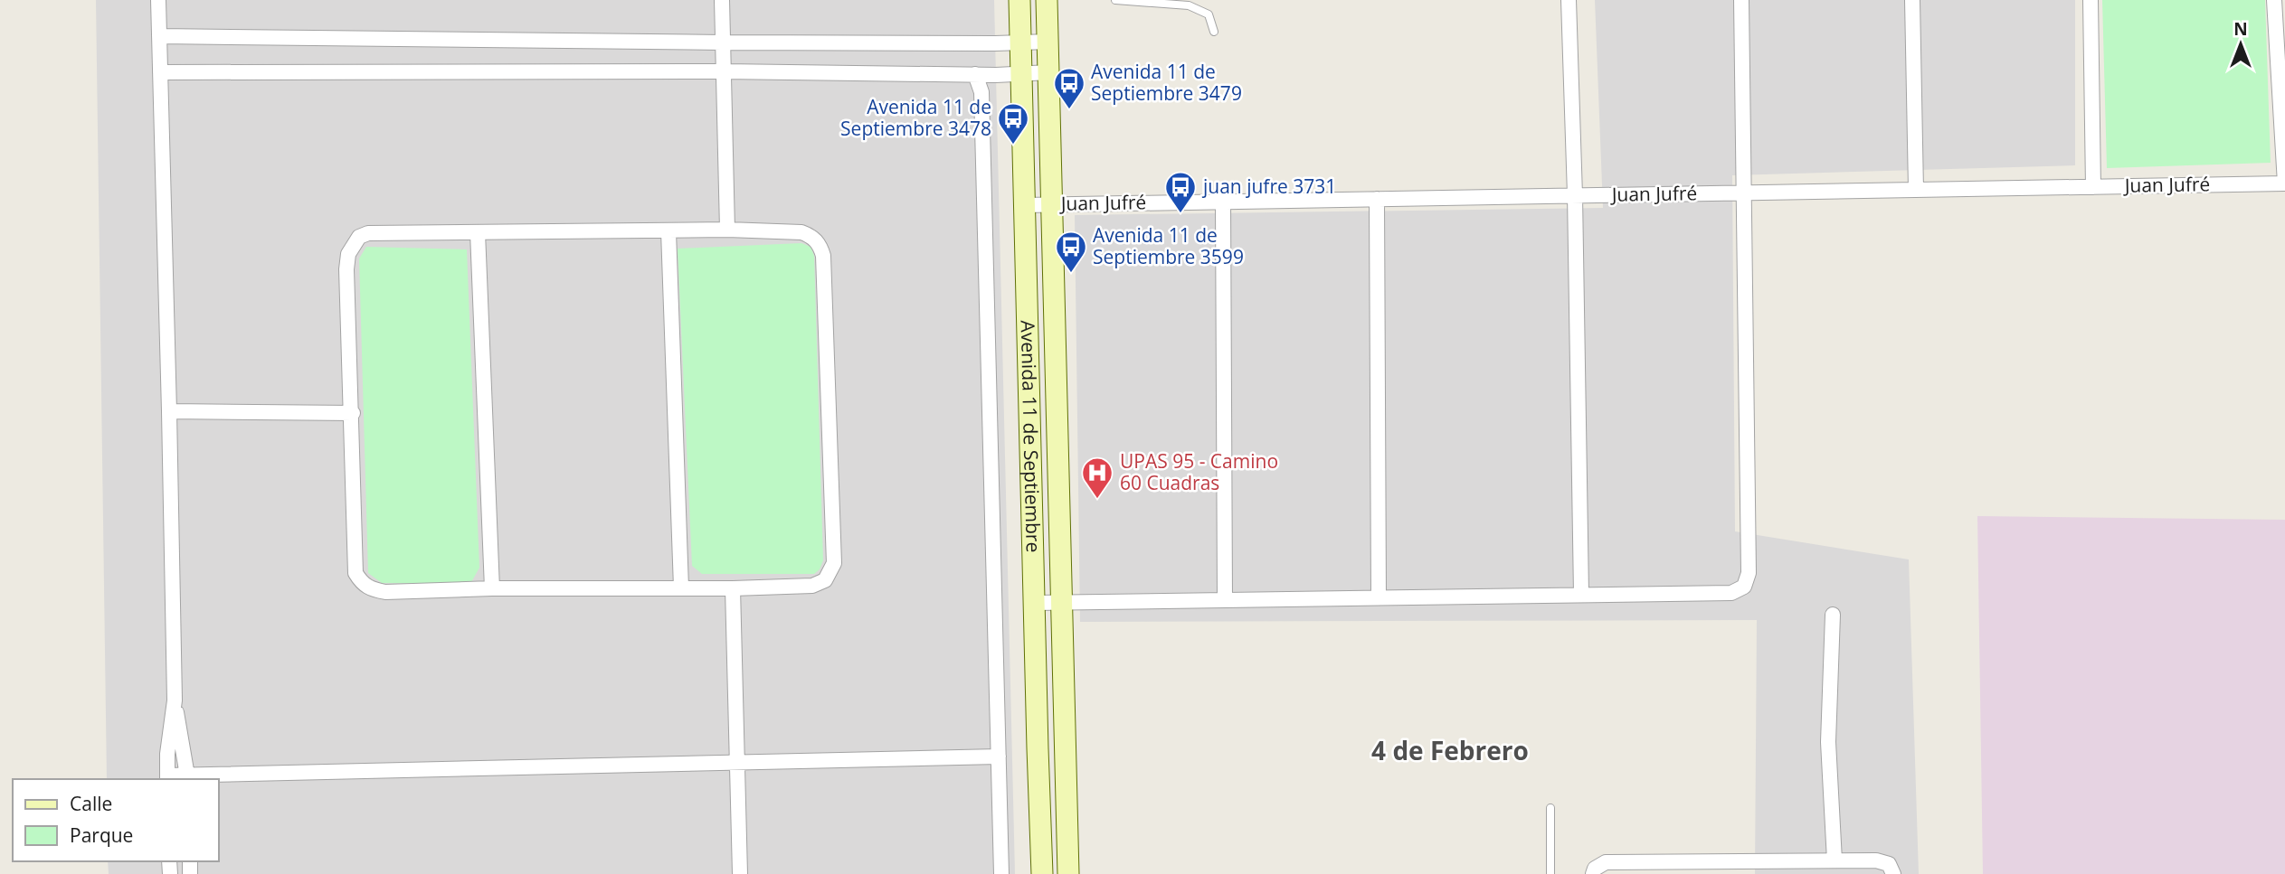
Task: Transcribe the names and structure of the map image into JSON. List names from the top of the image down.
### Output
{
  "streets": {
    "main road": ["Avenida 11 de Septiembre"],
    "street": ["Juan Jufré"]
  },
  "crossings": [
    ["Juan Jufré", "Avenida 11 de Septiembre"]
  ],
  "districts": ["4 de Febrero"],
  "places": {
    "bus stop": [
      "Avenida 11 de Septiembre 3479",
      "Avenida 11 de Septiembre 3478",
      "juan jufre 3731",
      "Avenida 11 de Septiembre 3599"
    ],
    "hospital": ["UPAS 95 - Camino 60 Cuadras"]
  },
  "legend": ["Calle", "Parque"],
  "north": "top"
}
